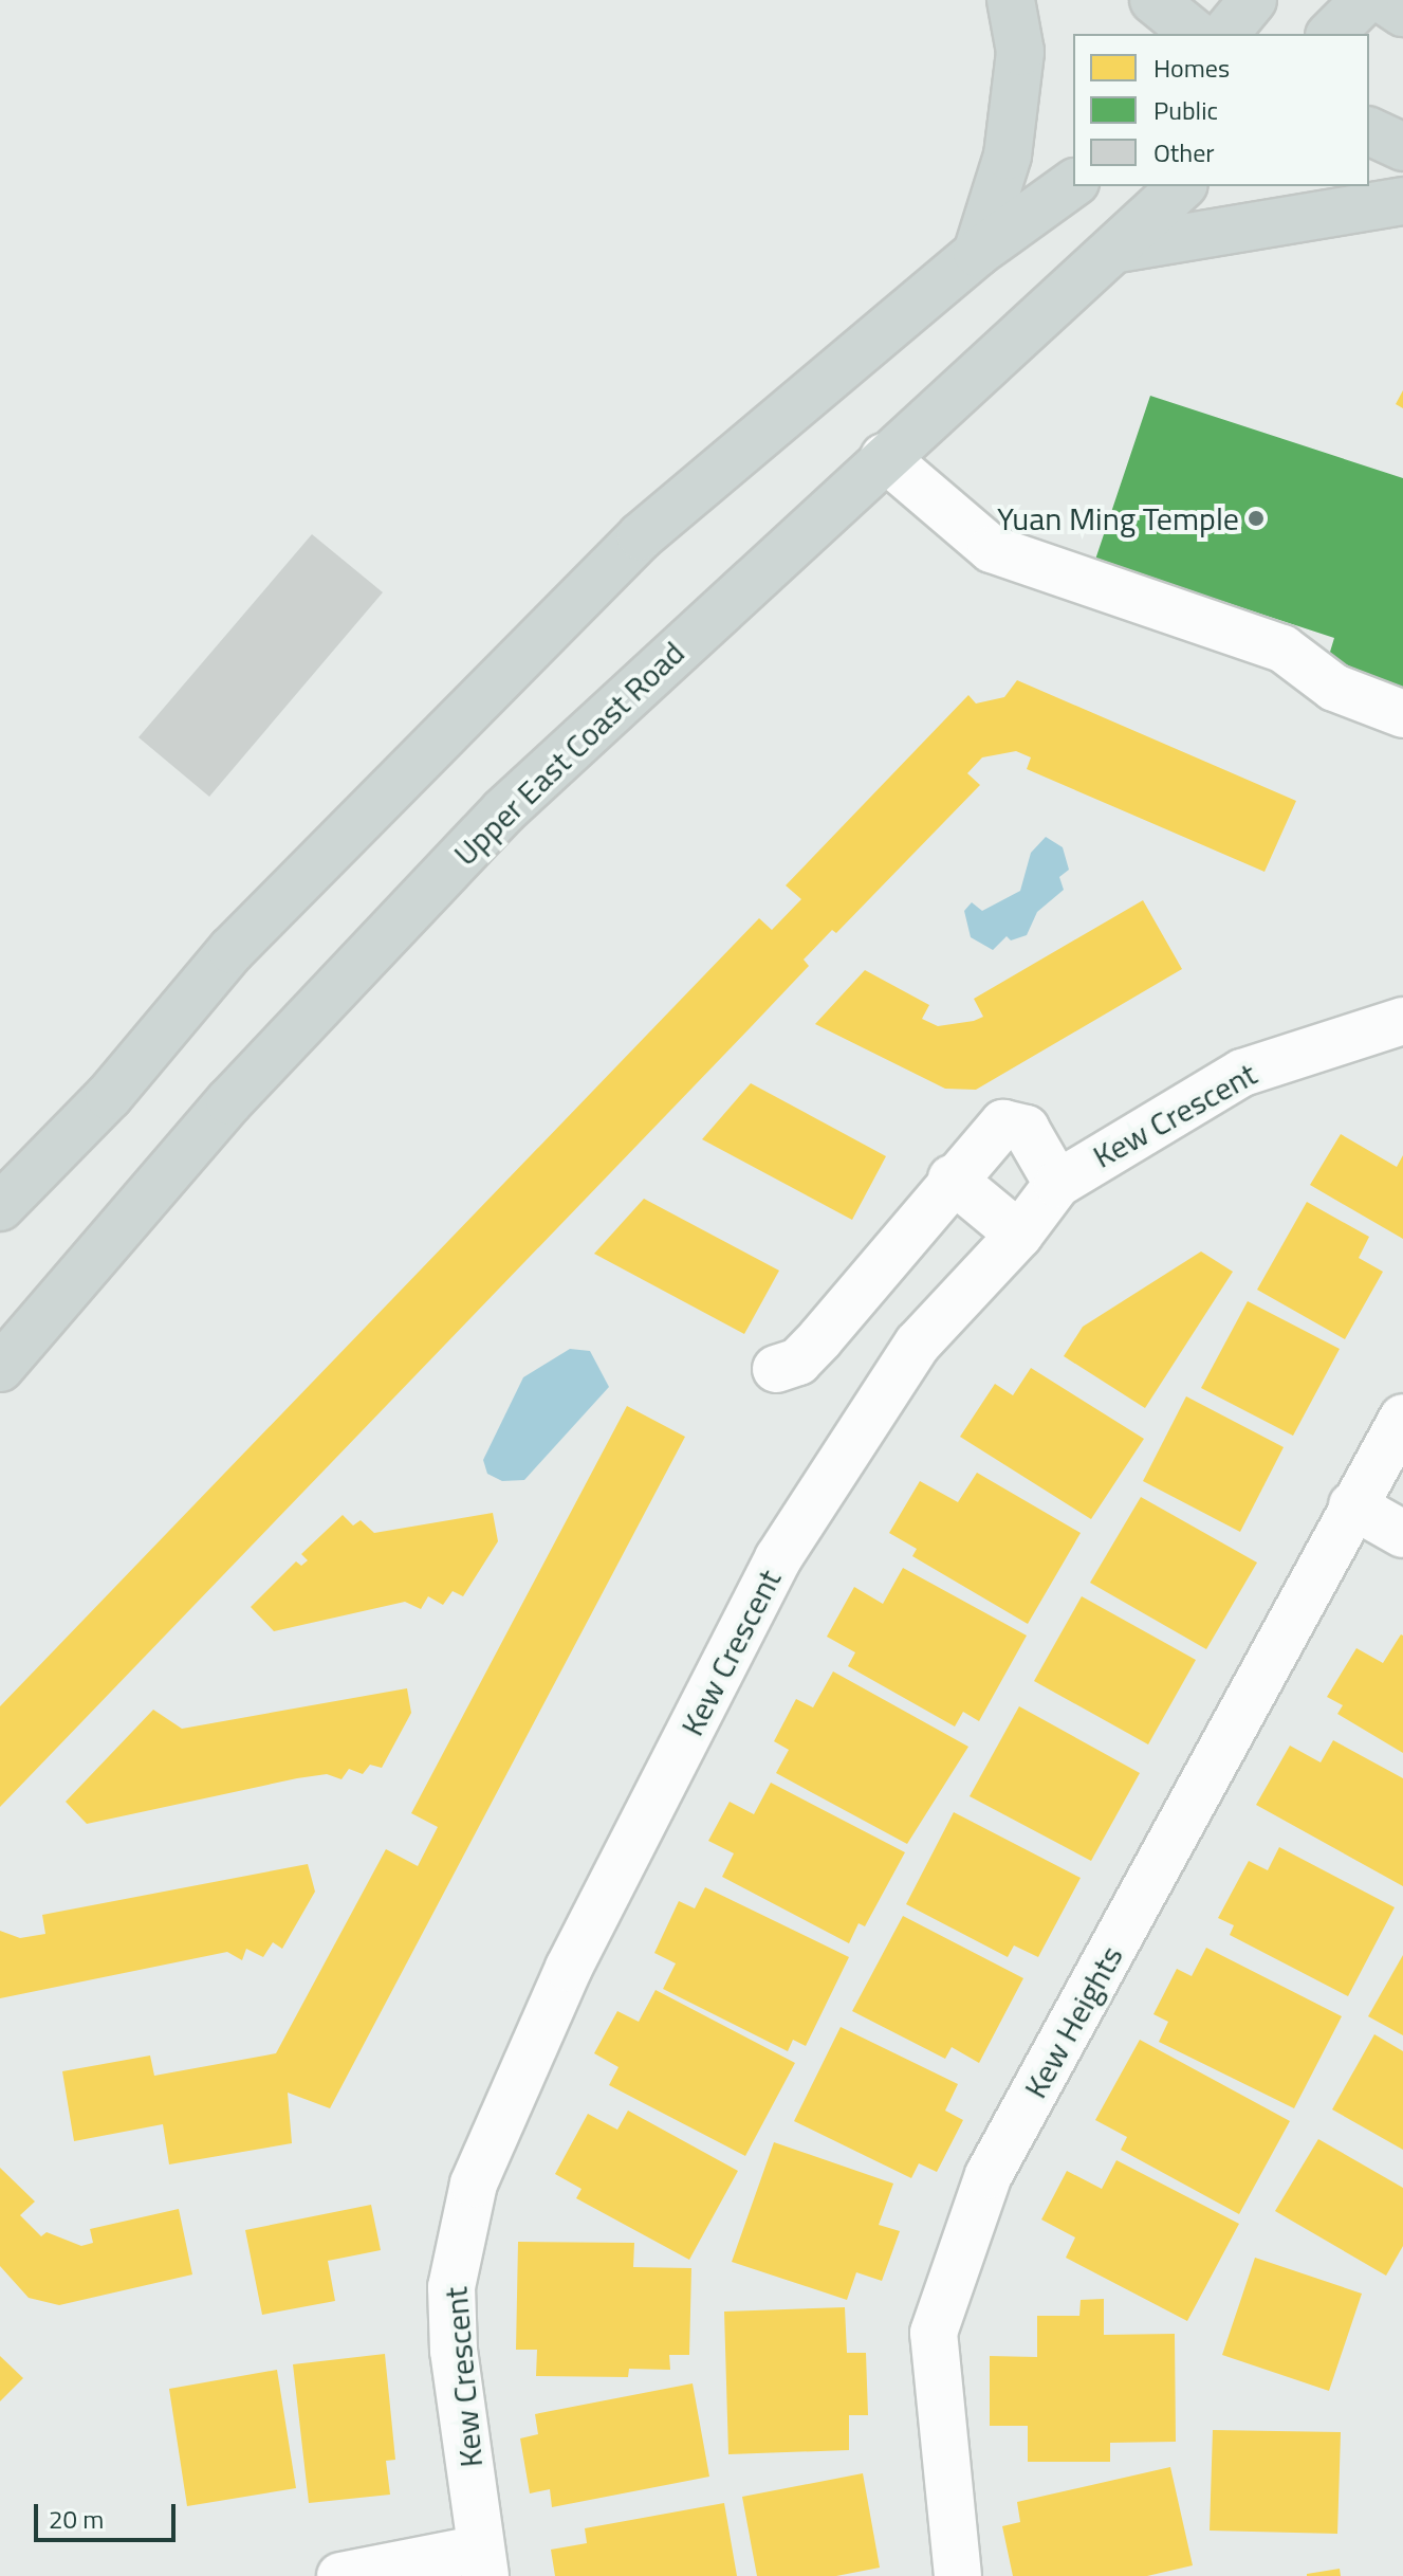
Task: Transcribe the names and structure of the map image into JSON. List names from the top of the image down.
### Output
{
  "streets": {
    "main road": ["Upper East Coast Road"],
    "street": ["Kew Crescent", "Kew Heights"]
  },
  "places": ["Yuan Ming Temple"],
  "legend": ["Homes", "Public", "Other"],
  "scale_bar": "20 m"
}
